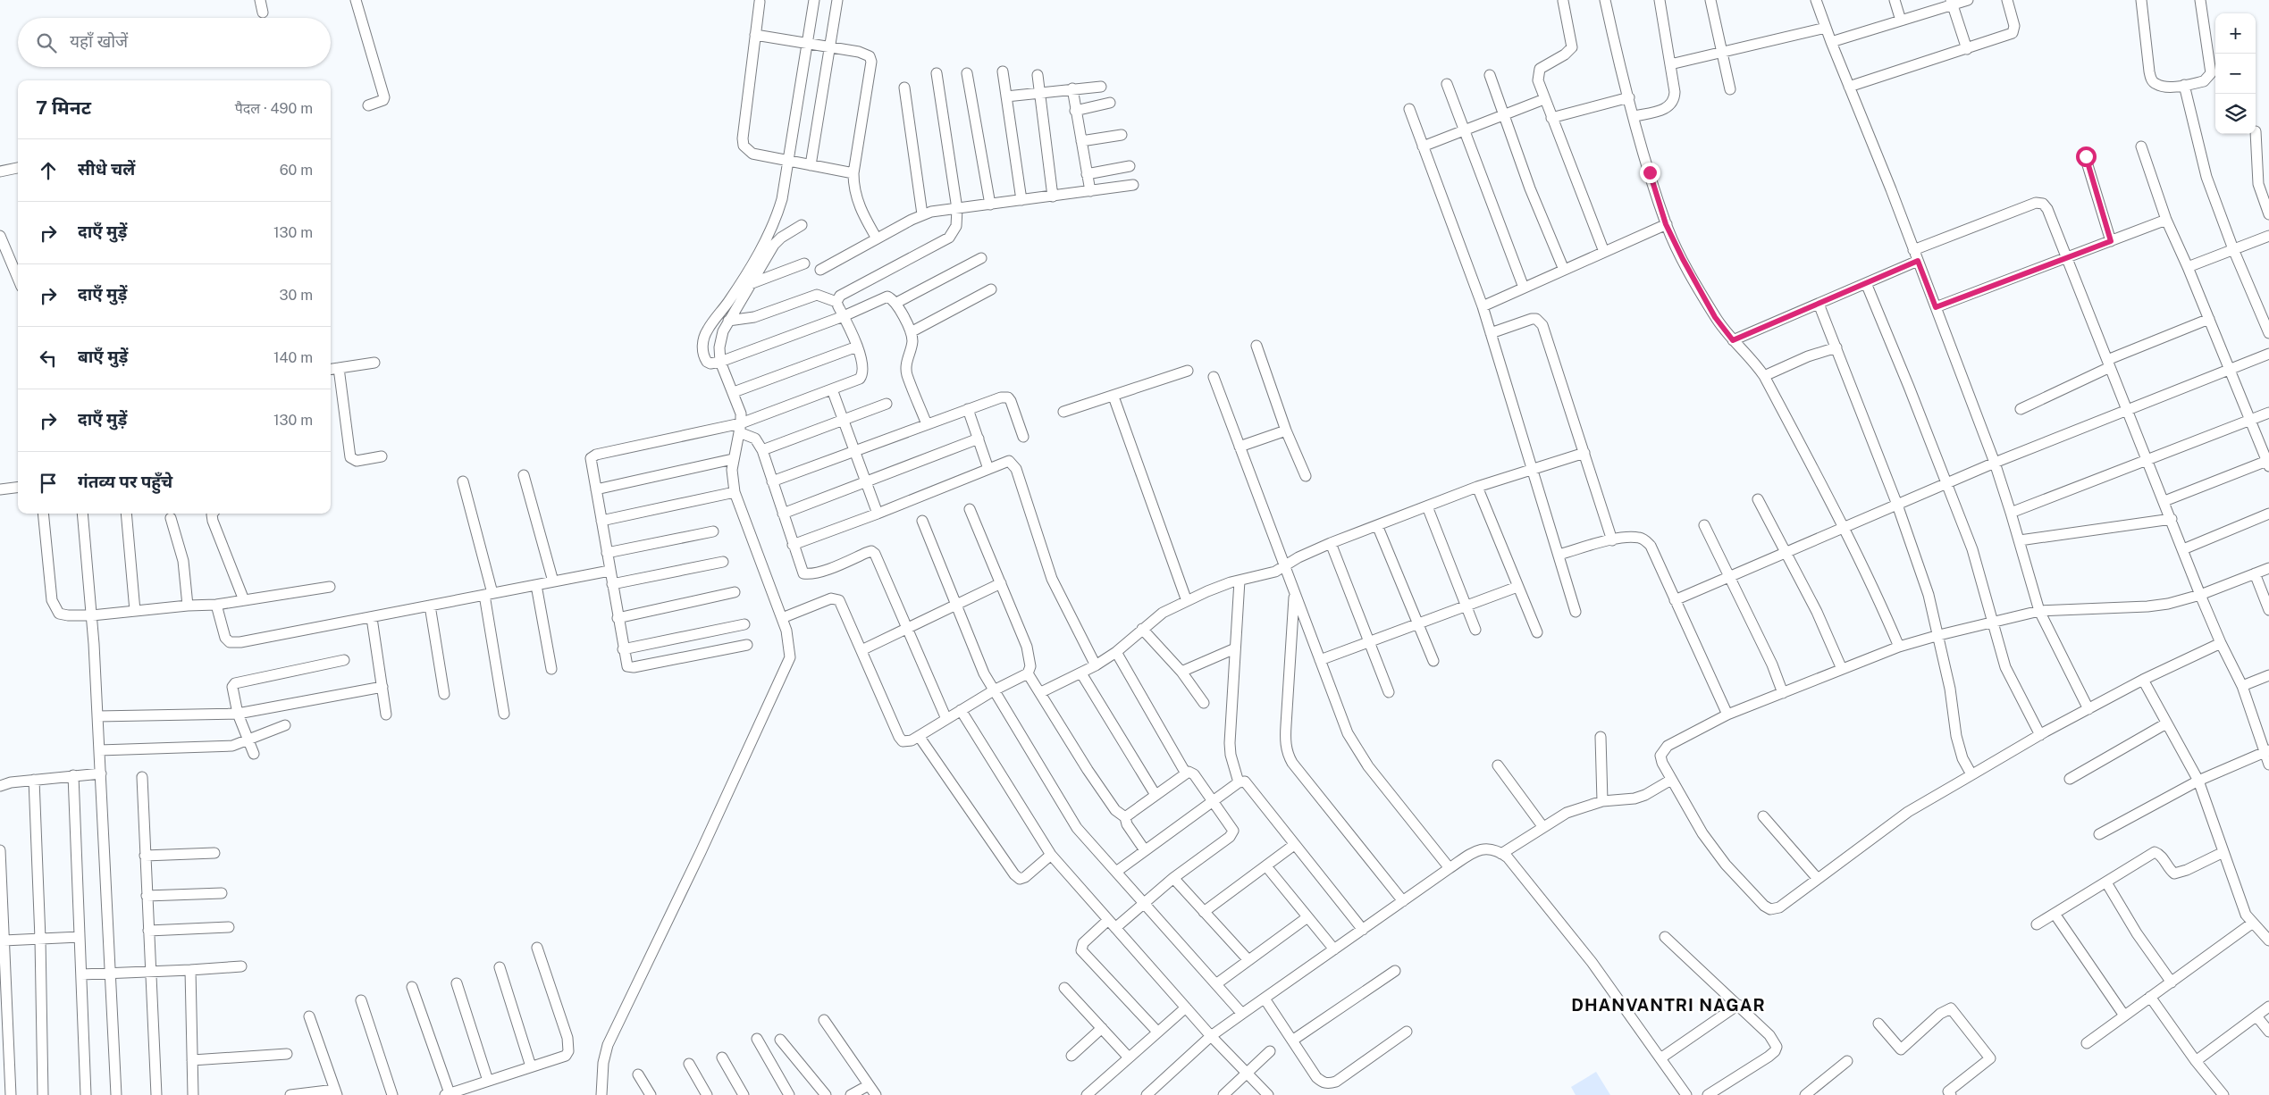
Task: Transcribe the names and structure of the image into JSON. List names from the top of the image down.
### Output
{
  "districts": ["DHANVANTRI NAGAR"],
  "page": {
    "map_buttons": ["+", "−"],
    "search": "यहाँ खोजें",
    "heading": ["7 मिनट", "पैदल · 490 m"],
    "list": [
      ["सीधे चलें", "60 m"],
      ["दाएँ मुड़ें", "130 m"],
      ["दाएँ मुड़ें", "30 m"],
      ["बाएँ मुड़ें", "140 m"],
      ["दाएँ मुड़ें", "130 m"],
      "गंतव्य पर पहुँचे"
    ]
  }
}
